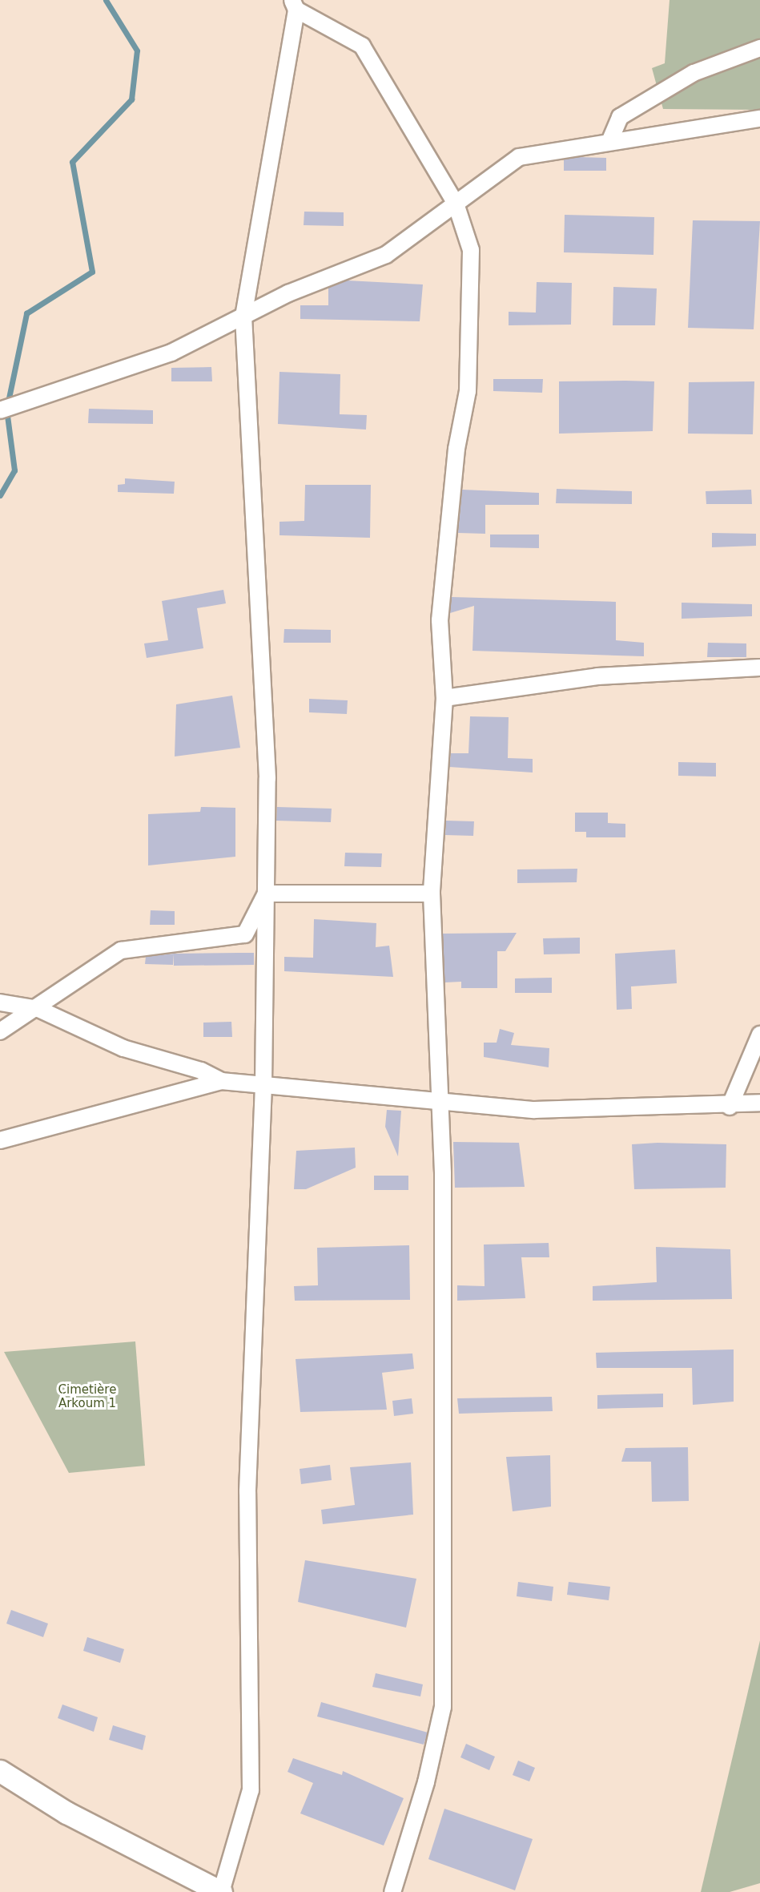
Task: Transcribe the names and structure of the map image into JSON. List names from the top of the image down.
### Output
{
  "parks": ["Cimetière Arkoum 1"]
}
